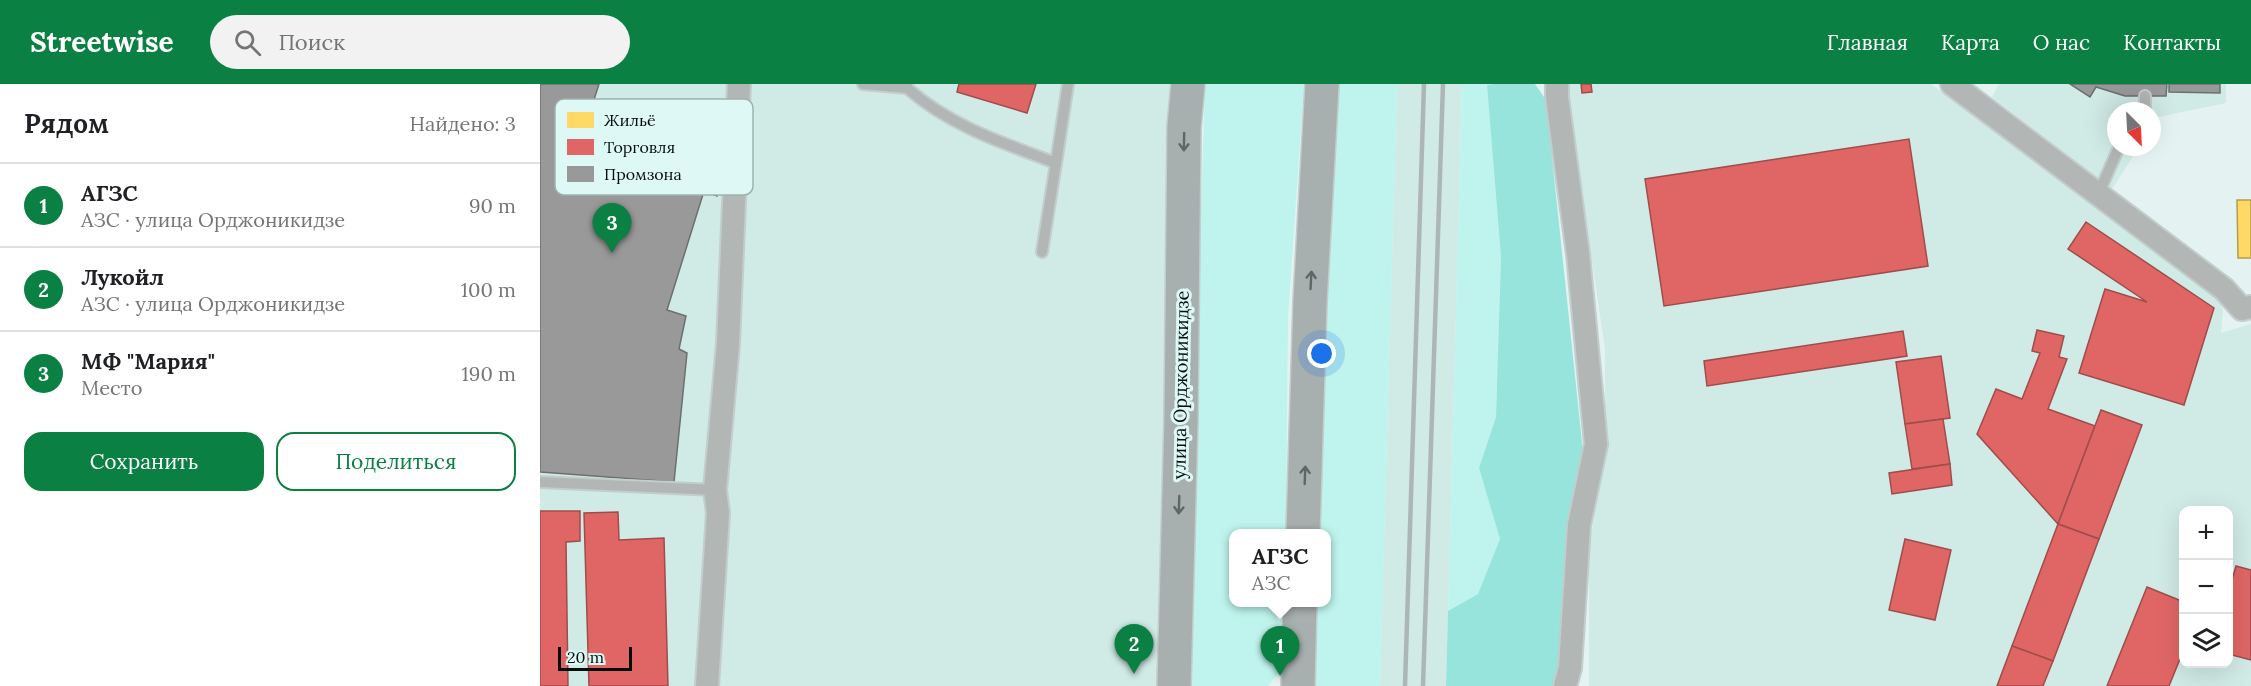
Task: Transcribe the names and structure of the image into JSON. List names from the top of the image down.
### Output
{
  "streets": {
    "main road": ["улица Орджоникидзе"]
  },
  "legend": ["Жильё", "Торговля", "Промзона"],
  "scale_bar": "20 m",
  "north": "bottom right",
  "page": {
    "header": "Streetwise",
    "search": "Поиск",
    "nav": [
      "Главная",
      "Карта",
      "О нас",
      "Контакты"
    ],
    "heading": ["Рядом", "Найдено: 3"],
    "list": [
      {
        "mark": "1",
        "name": "АГЗС",
        "note": "АЗС · улица Орджоникидзе",
        "value": "90 m"
      },
      {
        "mark": "2",
        "name": "Лукойл",
        "note": "АЗС · улица Орджоникидзе",
        "value": "100 m"
      },
      {
        "mark": "3",
        "name": "МФ \"Мария\"",
        "note": "Место",
        "value": "190 m"
      }
    ],
    "pins": ["3", "2", "1"],
    "buttons": ["Сохранить", "Поделиться"],
    "map_buttons": ["+", "−"],
    "popup": ["АГЗС", "АЗС"],
    "scale": "20 m"
  }
}
